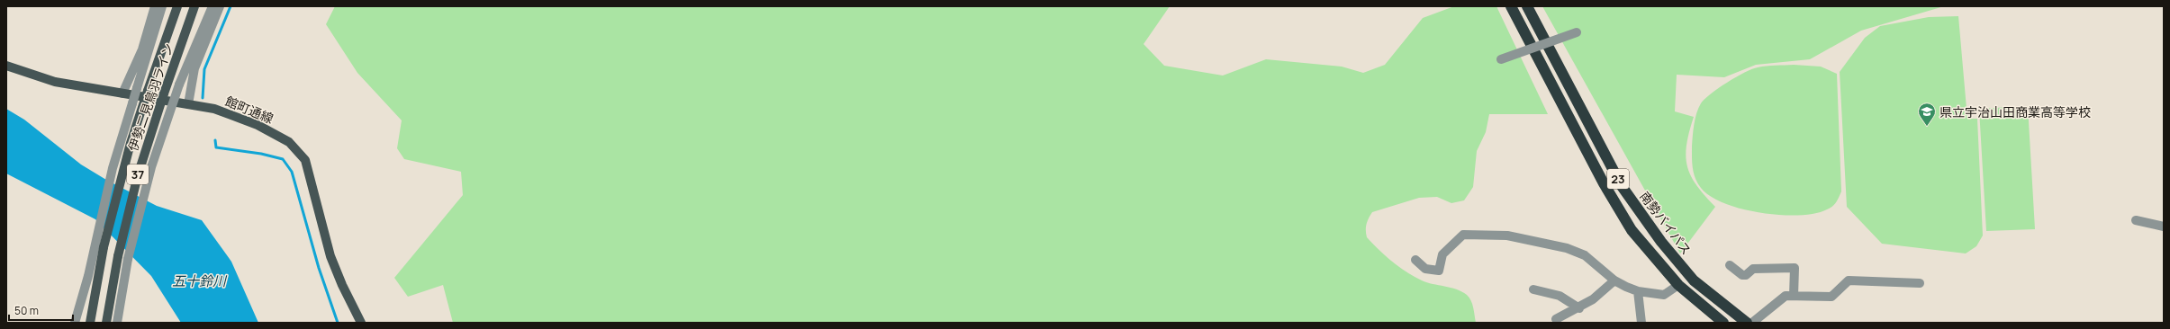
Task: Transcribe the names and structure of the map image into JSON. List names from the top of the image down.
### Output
{
  "streets": {
    "highway": ["23", "南勢バイパス"],
    "main road": ["伊勢二見鳥羽ライン", "館町通線", "37"]
  },
  "water": ["五十鈴川"],
  "places": {
    "school or university": ["県立宇治山田商業高等学校"]
  },
  "scale_bar": "50 m"
}
